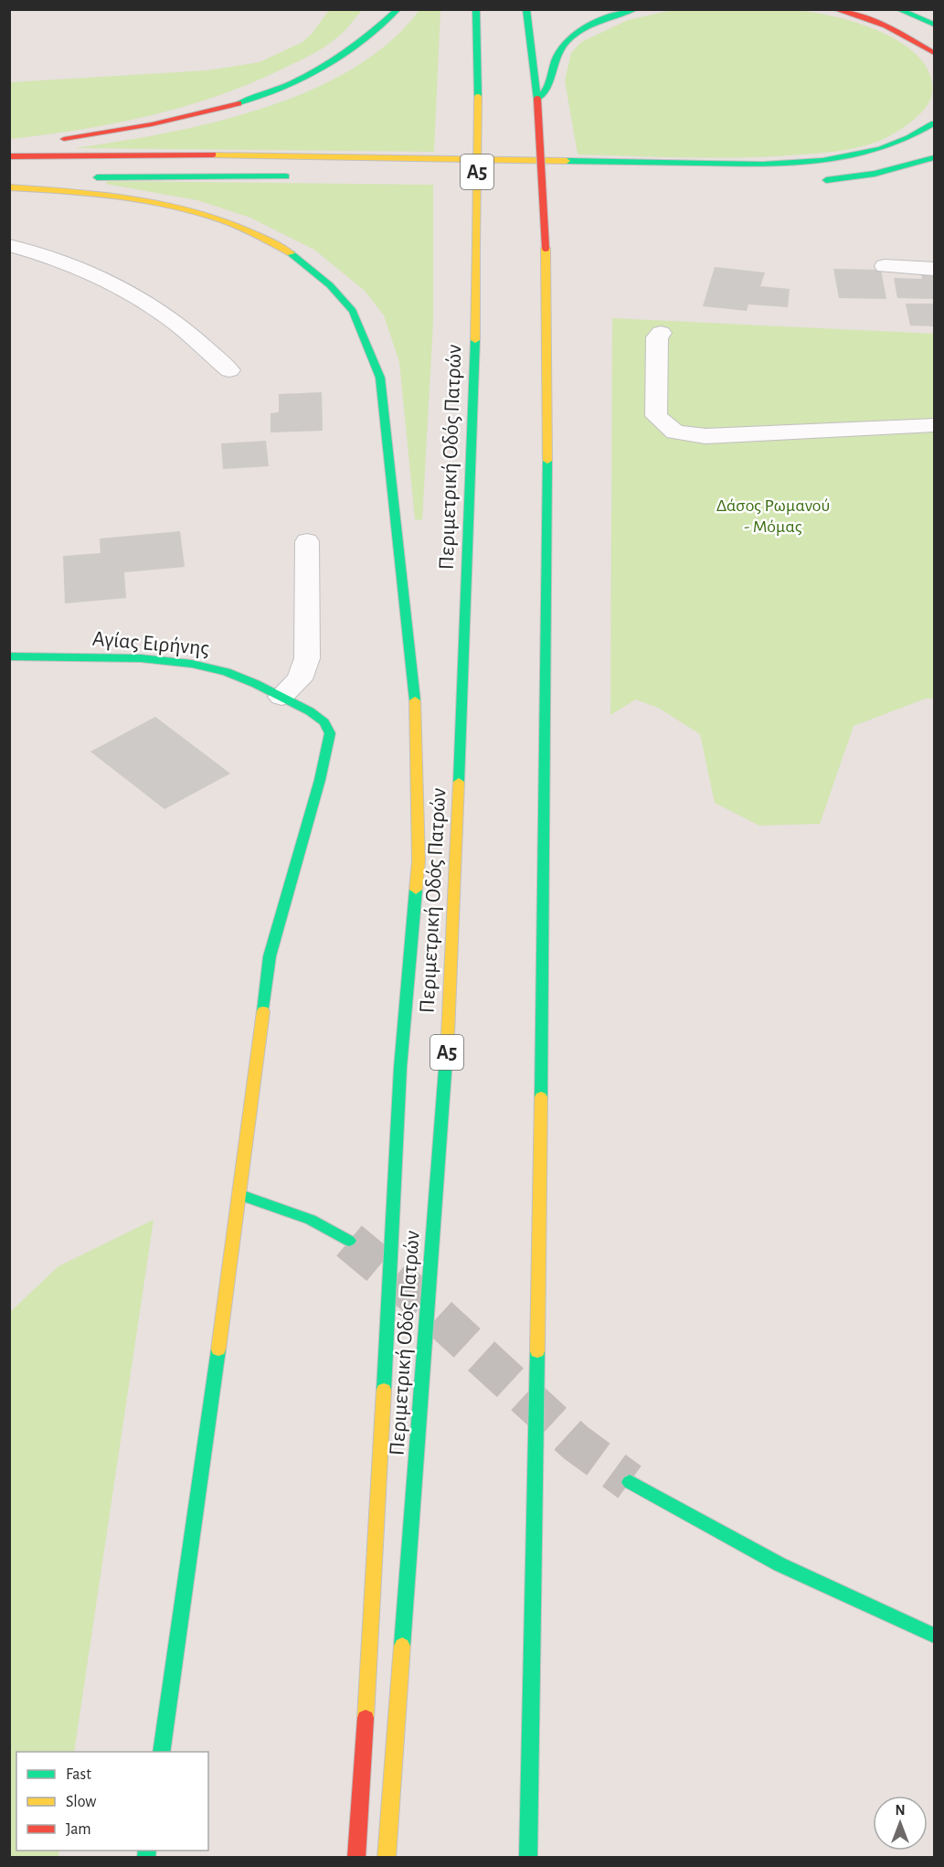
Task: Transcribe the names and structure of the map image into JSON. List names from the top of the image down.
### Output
{
  "streets": {
    "main road": ["Α5", "Περιμετρική Οδός Πατρών", "Αγίας Ειρήνης"]
  },
  "parks": ["Δάσος Ρωμανού - Μόμας"],
  "legend": ["Fast", "Slow", "Jam"],
  "north": "top"
}
